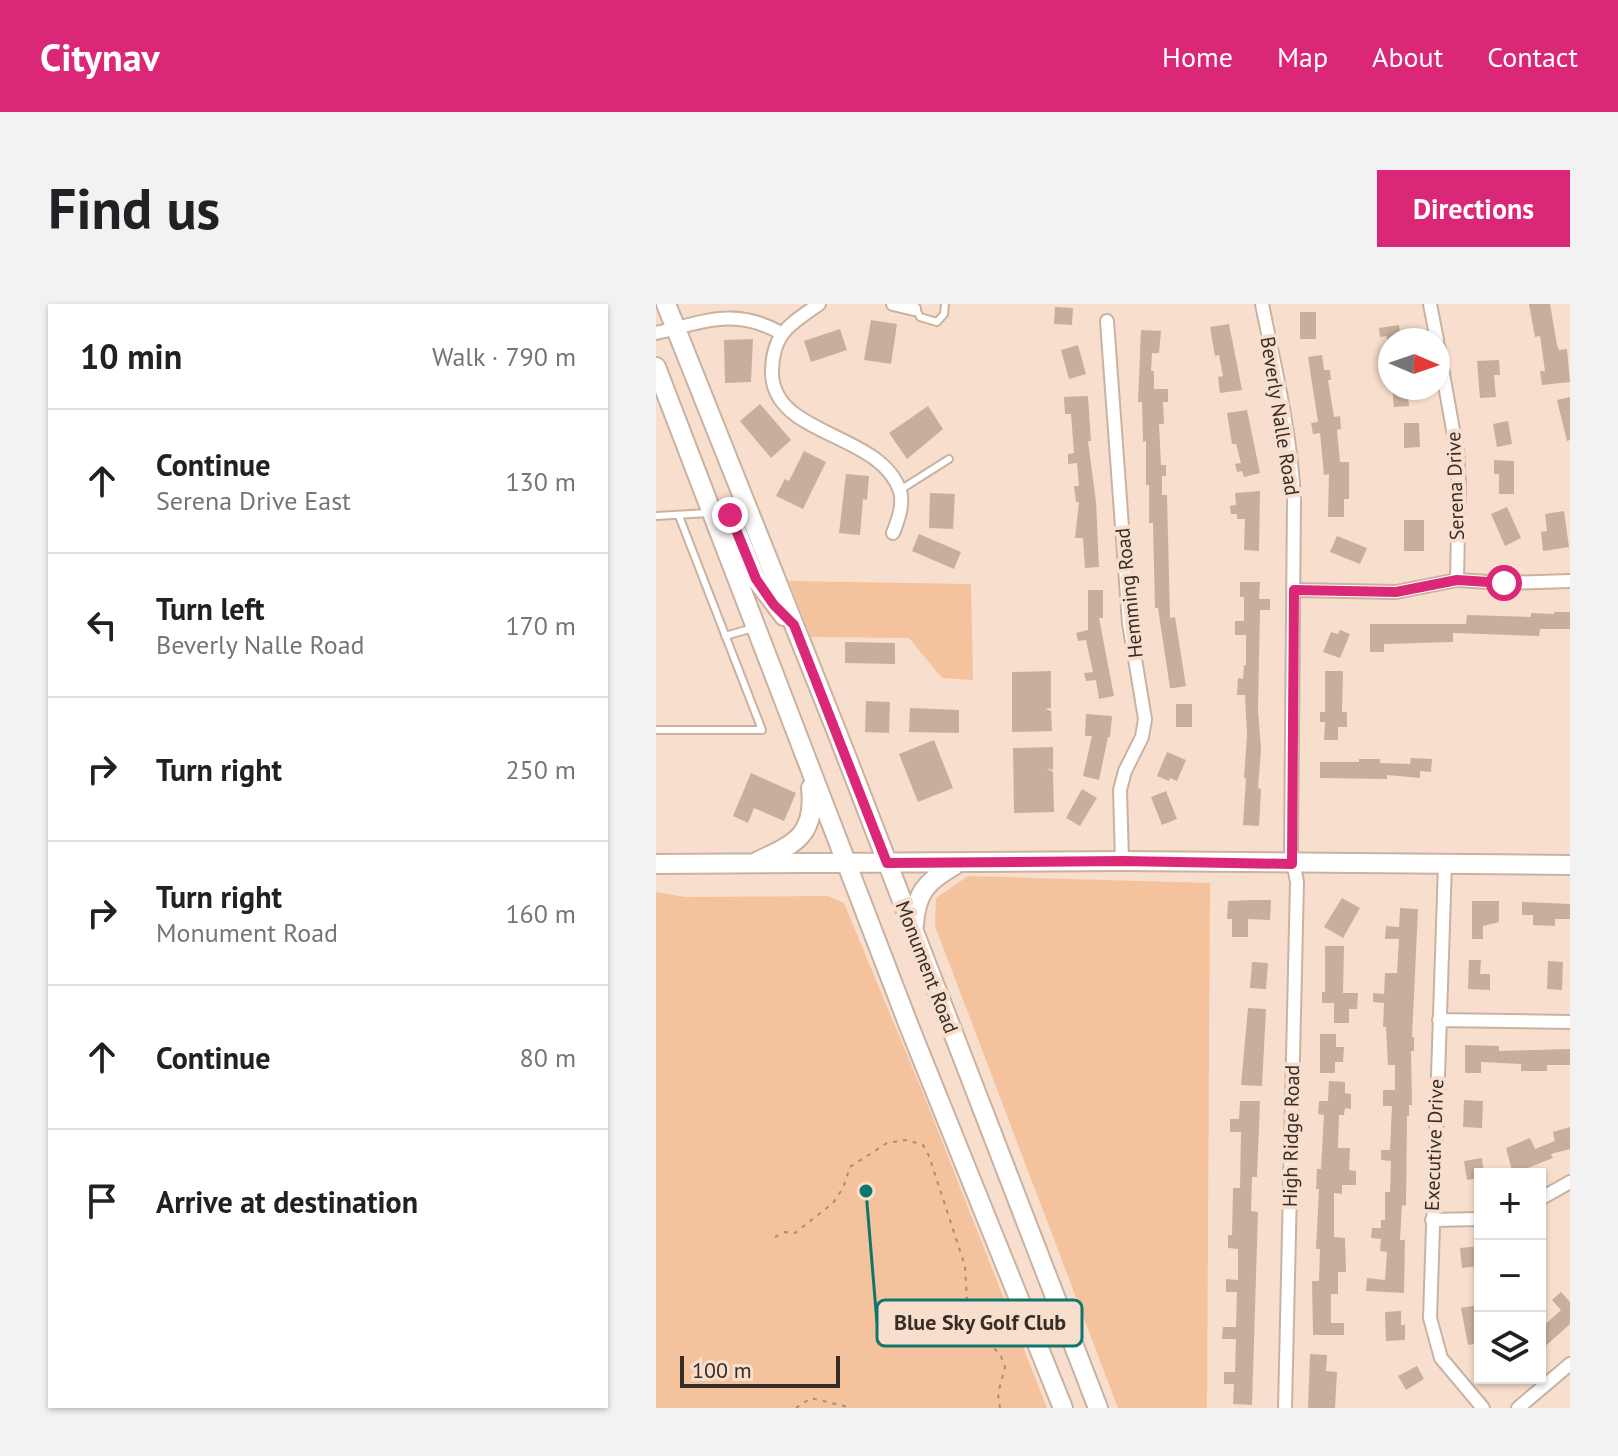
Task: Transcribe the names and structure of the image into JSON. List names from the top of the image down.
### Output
{
  "streets": {
    "main road": ["Monument Road"],
    "street": [
      "Beverly Nalle Road",
      "Serena Drive",
      "Hemming Road",
      "High Ridge Road",
      "Executive Drive"
    ]
  },
  "crossings": [
    ["Beverly Nalle Road", "High Ridge Road"]
  ],
  "places": ["Blue Sky Golf Club"],
  "scale_bar": "100 m",
  "north": "right",
  "page": {
    "header": "Citynav",
    "nav": [
      "Home",
      "Map",
      "About",
      "Contact"
    ],
    "buttons": "Directions",
    "title": "Find us",
    "heading": ["10 min", "Walk · 790 m"],
    "list": [
      ["Continue", "Serena Drive East", "130 m"],
      ["Turn left", "Beverly Nalle Road", "170 m"],
      ["Turn right", "250 m"],
      ["Turn right", "Monument Road", "160 m"],
      ["Continue", "80 m"],
      "Arrive at destination"
    ],
    "map_buttons": ["+", "−"],
    "scale": "100 m"
  }
}
